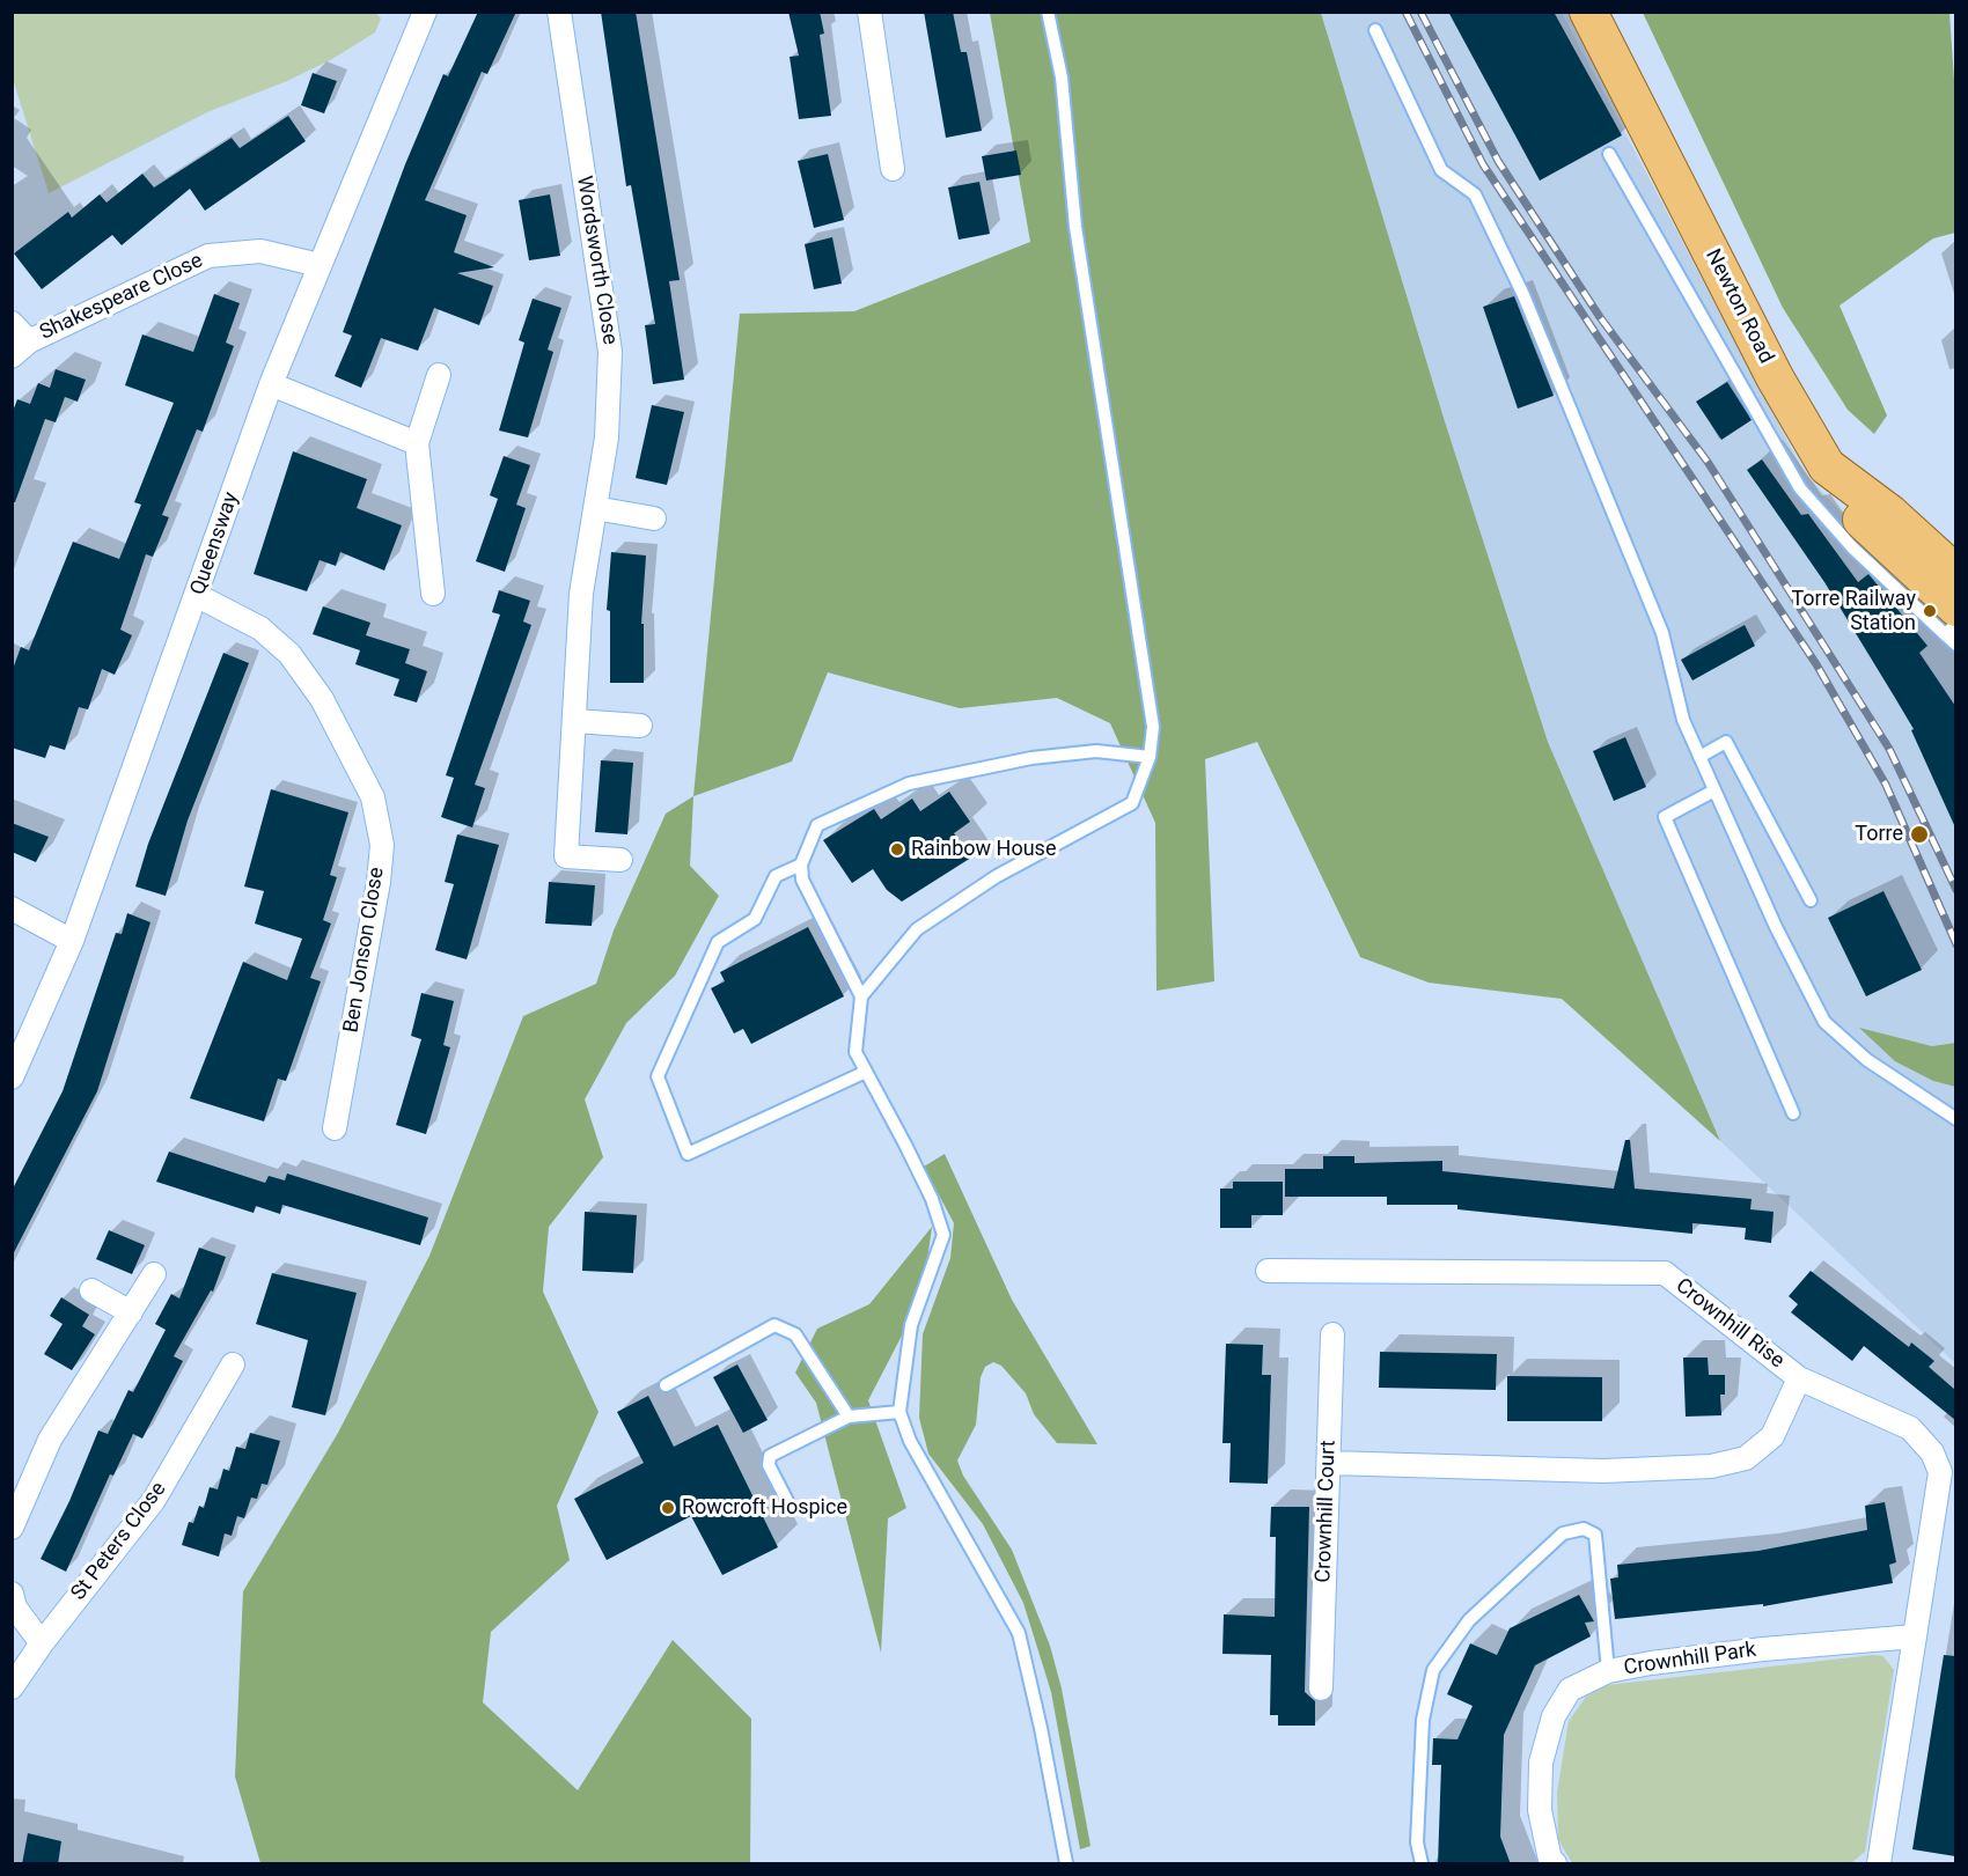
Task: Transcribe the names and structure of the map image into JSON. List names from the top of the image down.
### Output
{
  "streets": {
    "main road": ["Newton Road"],
    "street": [
      "Wordsworth Close",
      "Shakespeare Close",
      "Queensway",
      "Ben Jonson Close",
      "Crownhill Rise",
      "Crownhill Court",
      "St Peters Close",
      "Crownhill Park"
    ]
  },
  "crossings": [
    ["Shakespeare Close", "Queensway"],
    ["Queensway", "Ben Jonson Close"],
    ["Crownhill Rise", "Crownhill Court"]
  ],
  "places": [
    "Torre Railway Station",
    "Torre",
    "Rainbow House",
    "Rowcroft Hospice"
  ]
}
